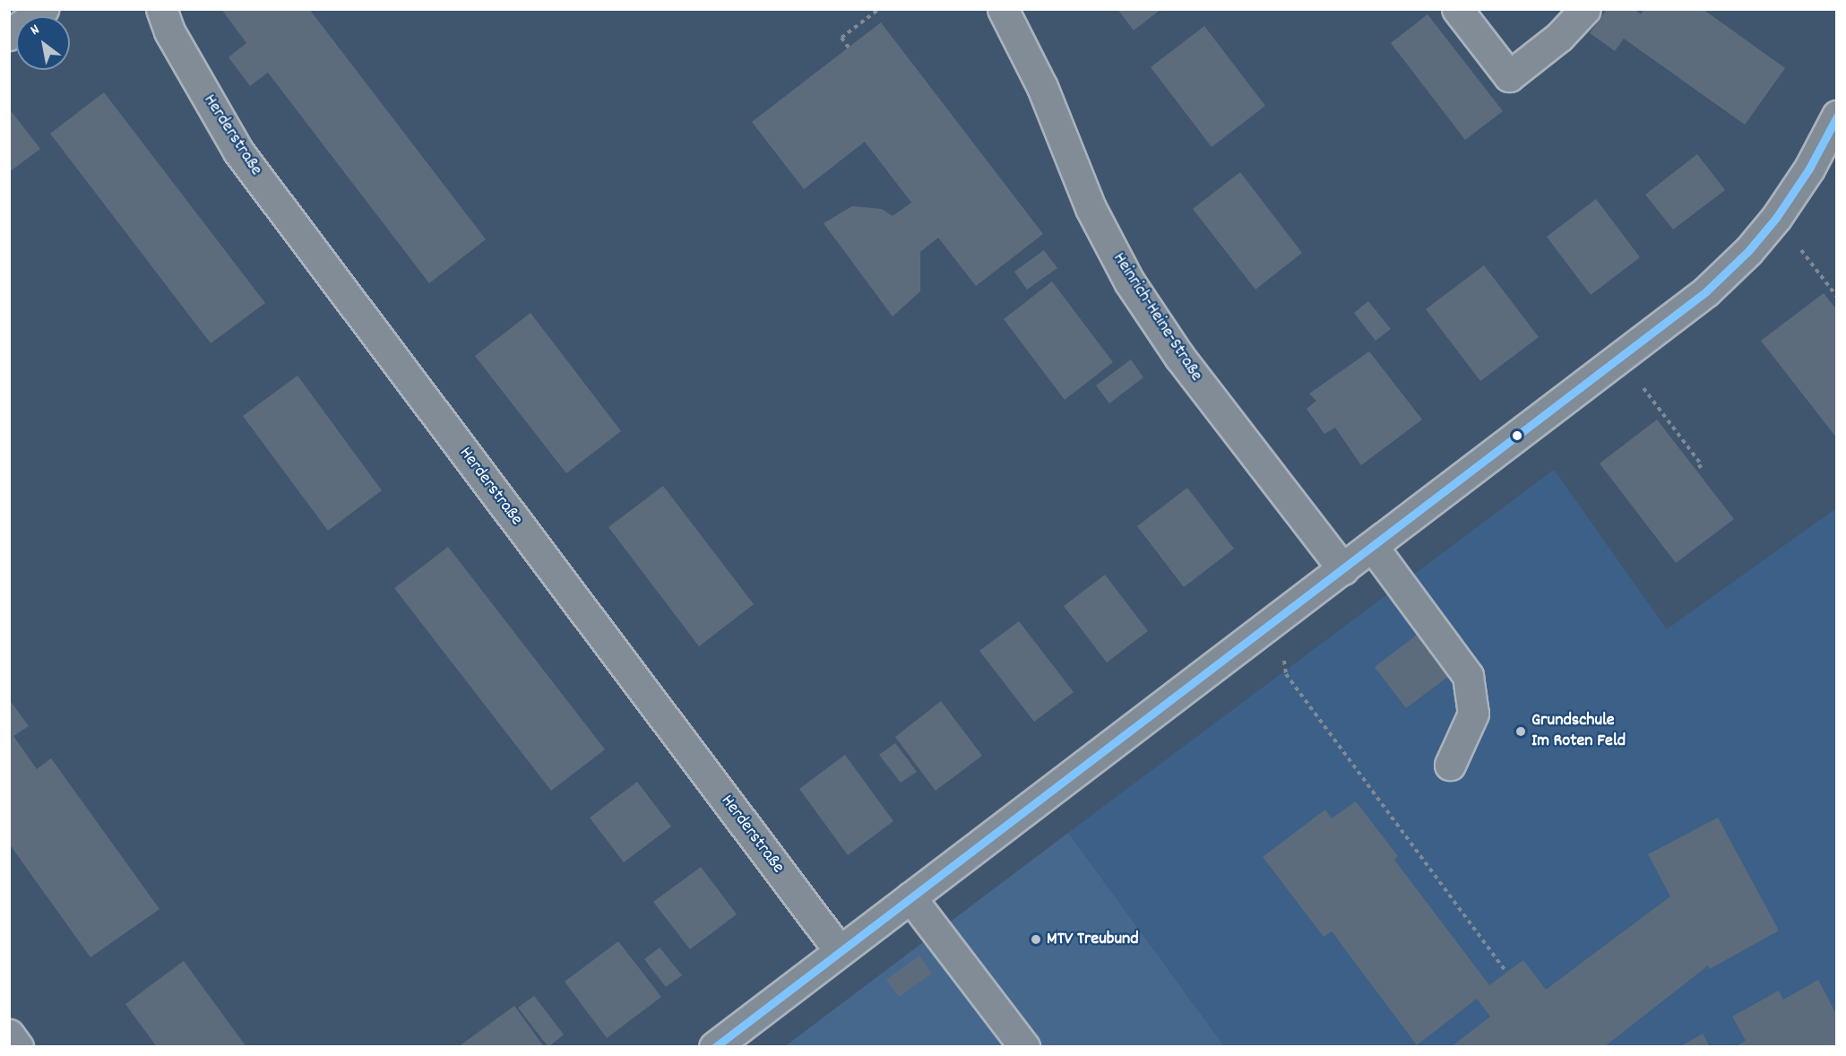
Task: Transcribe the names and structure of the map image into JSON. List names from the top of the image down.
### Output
{
  "streets": {
    "street": ["Herderstraße", "Heinrich-Heine-Straße"]
  },
  "places": ["Grundschule Im Roten Feld", "MTV Treubund"],
  "north": "top left"
}
